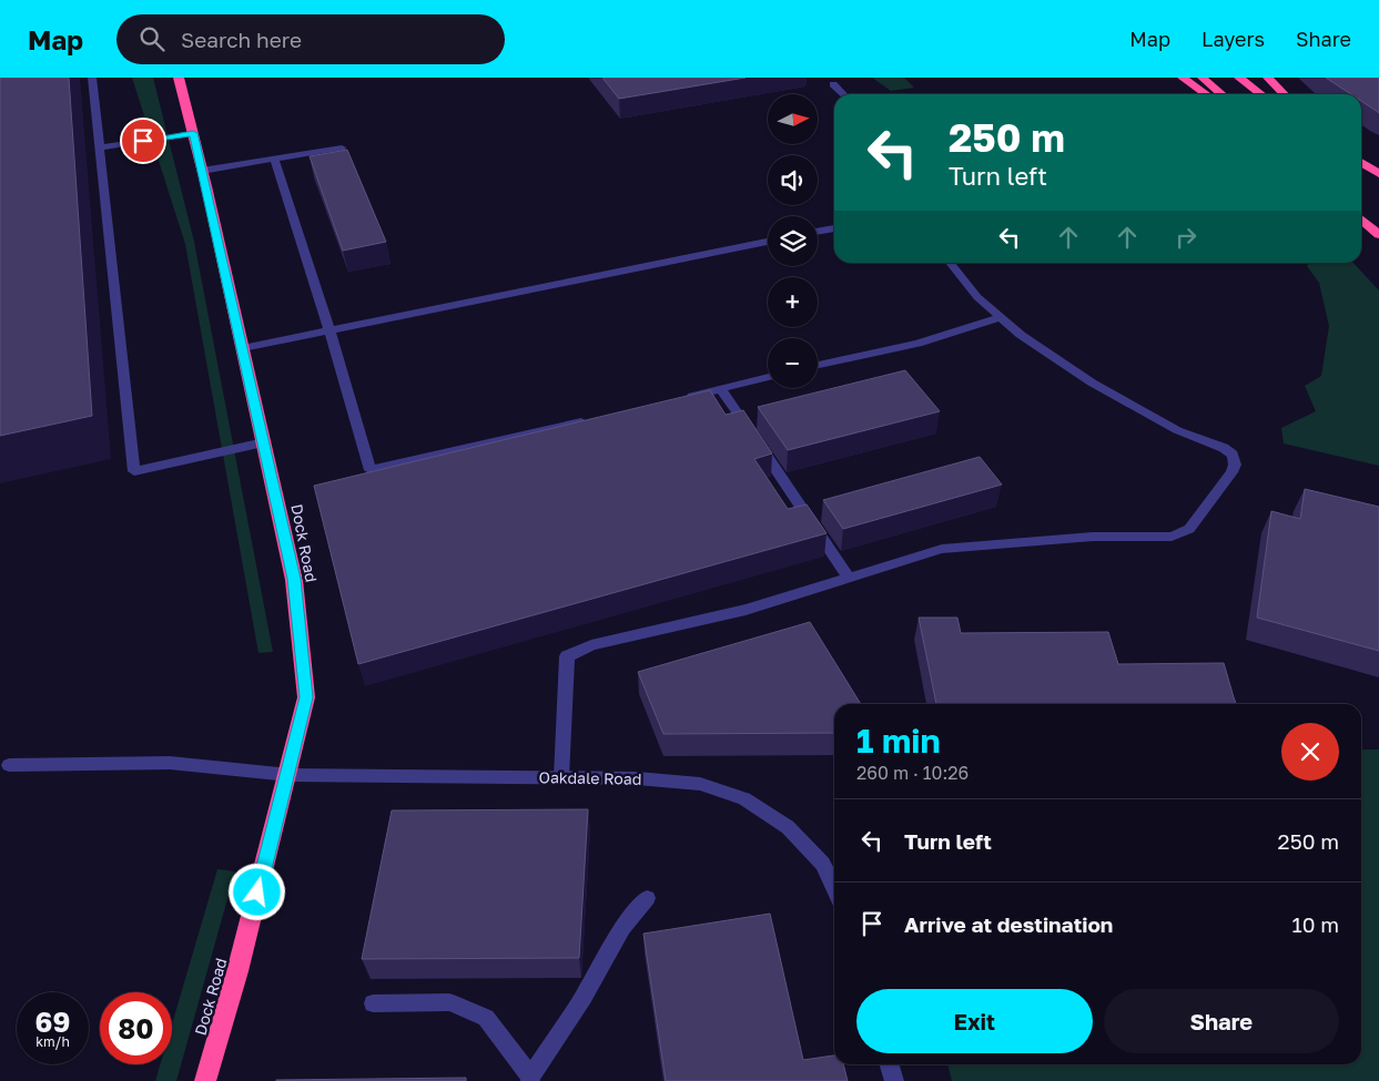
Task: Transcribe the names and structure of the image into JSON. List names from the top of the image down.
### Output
{
  "streets": {
    "highway": ["Dock Road"],
    "street": ["Oakdale Road"]
  },
  "crossings": [
    ["Dock Road", "Oakdale Road"]
  ],
  "north": "right",
  "page": {
    "header": "Map",
    "search": "Search here",
    "nav": ["Map", "Layers", "Share"],
    "map_buttons": ["+", "−"],
    "turn": ["250 m", "Turn left"],
    "heading": ["1 min", "260 m · 10:26"],
    "list": [
      {
        "name": "Turn left",
        "value": "250 m"
      },
      {
        "name": "Arrive at destination",
        "value": "10 m"
      }
    ],
    "buttons": ["Exit", "Share"],
    "speed": "69 km/h",
    "limit": "80"
  }
}
